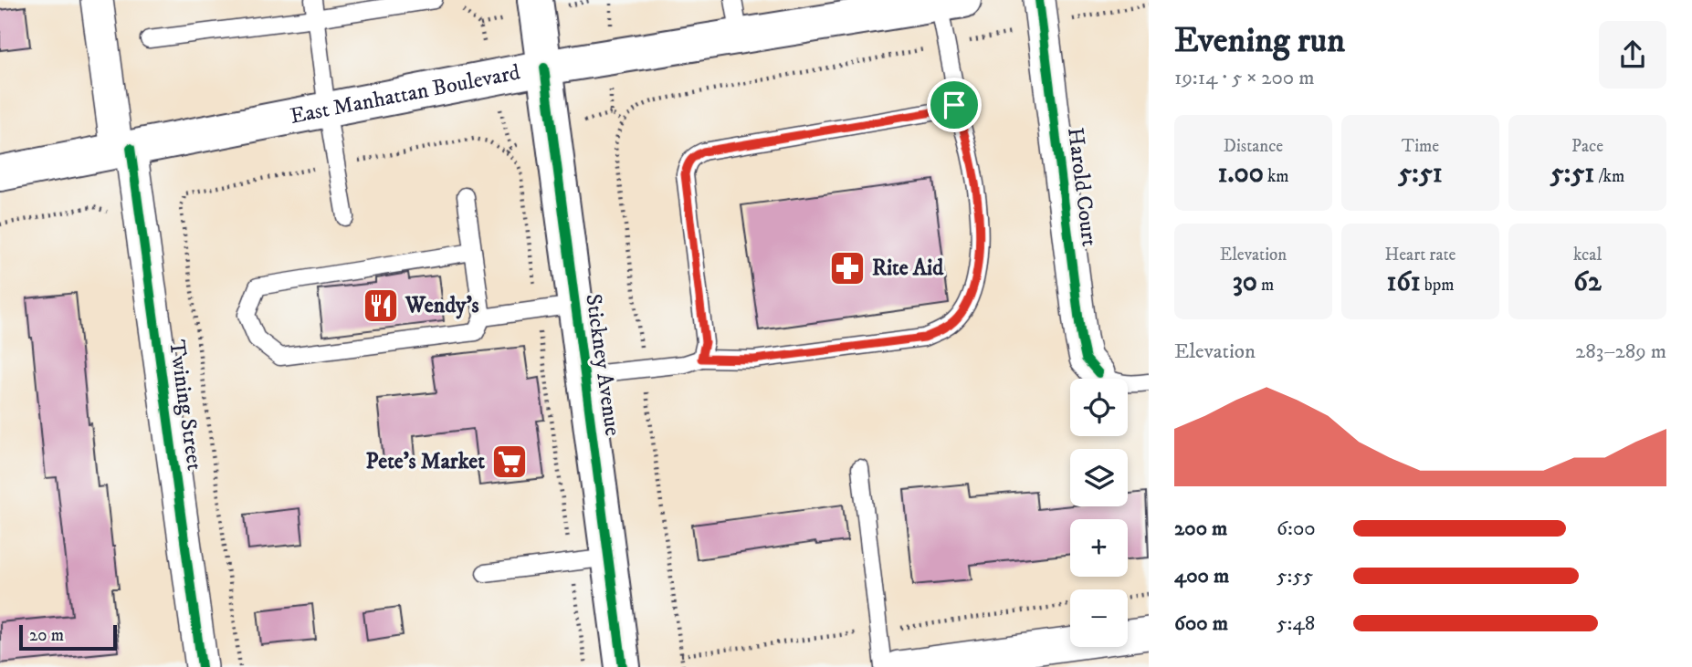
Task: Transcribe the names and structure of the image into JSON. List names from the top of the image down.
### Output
{
  "streets": {
    "main road": ["East Manhattan Boulevard", "Stickney Avenue"],
    "street": ["Harold Court", "Twining Street"]
  },
  "crossings": [
    ["East Manhattan Boulevard", "Stickney Avenue"],
    ["East Manhattan Boulevard", "Twining Street"]
  ],
  "places": {
    "pharmacy": ["Rite Aid"],
    "restaurant": ["Wendy's"],
    "supermarket": ["Pete's Market"]
  },
  "scale_bar": "20 m",
  "page": {
    "heading": ["Evening run", "19:14 · 5 × 200 m"],
    "stats": [
      ["Distance", "1.00 km"],
      ["Time", "5:51"],
      ["Pace", "5:51 /km"],
      ["Elevation", "30 m"],
      ["Heart rate", "161 bpm"],
      ["kcal", "62"]
    ],
    "chart": ["Elevation", "283–289 m"],
    "map_buttons": ["+", "−"],
    "list": [
      {
        "name": "200 m",
        "note": "6:00"
      },
      {
        "name": "400 m",
        "note": "5:55"
      },
      {
        "name": "600 m",
        "note": "5:48"
      }
    ],
    "scale": "20 m"
  }
}
